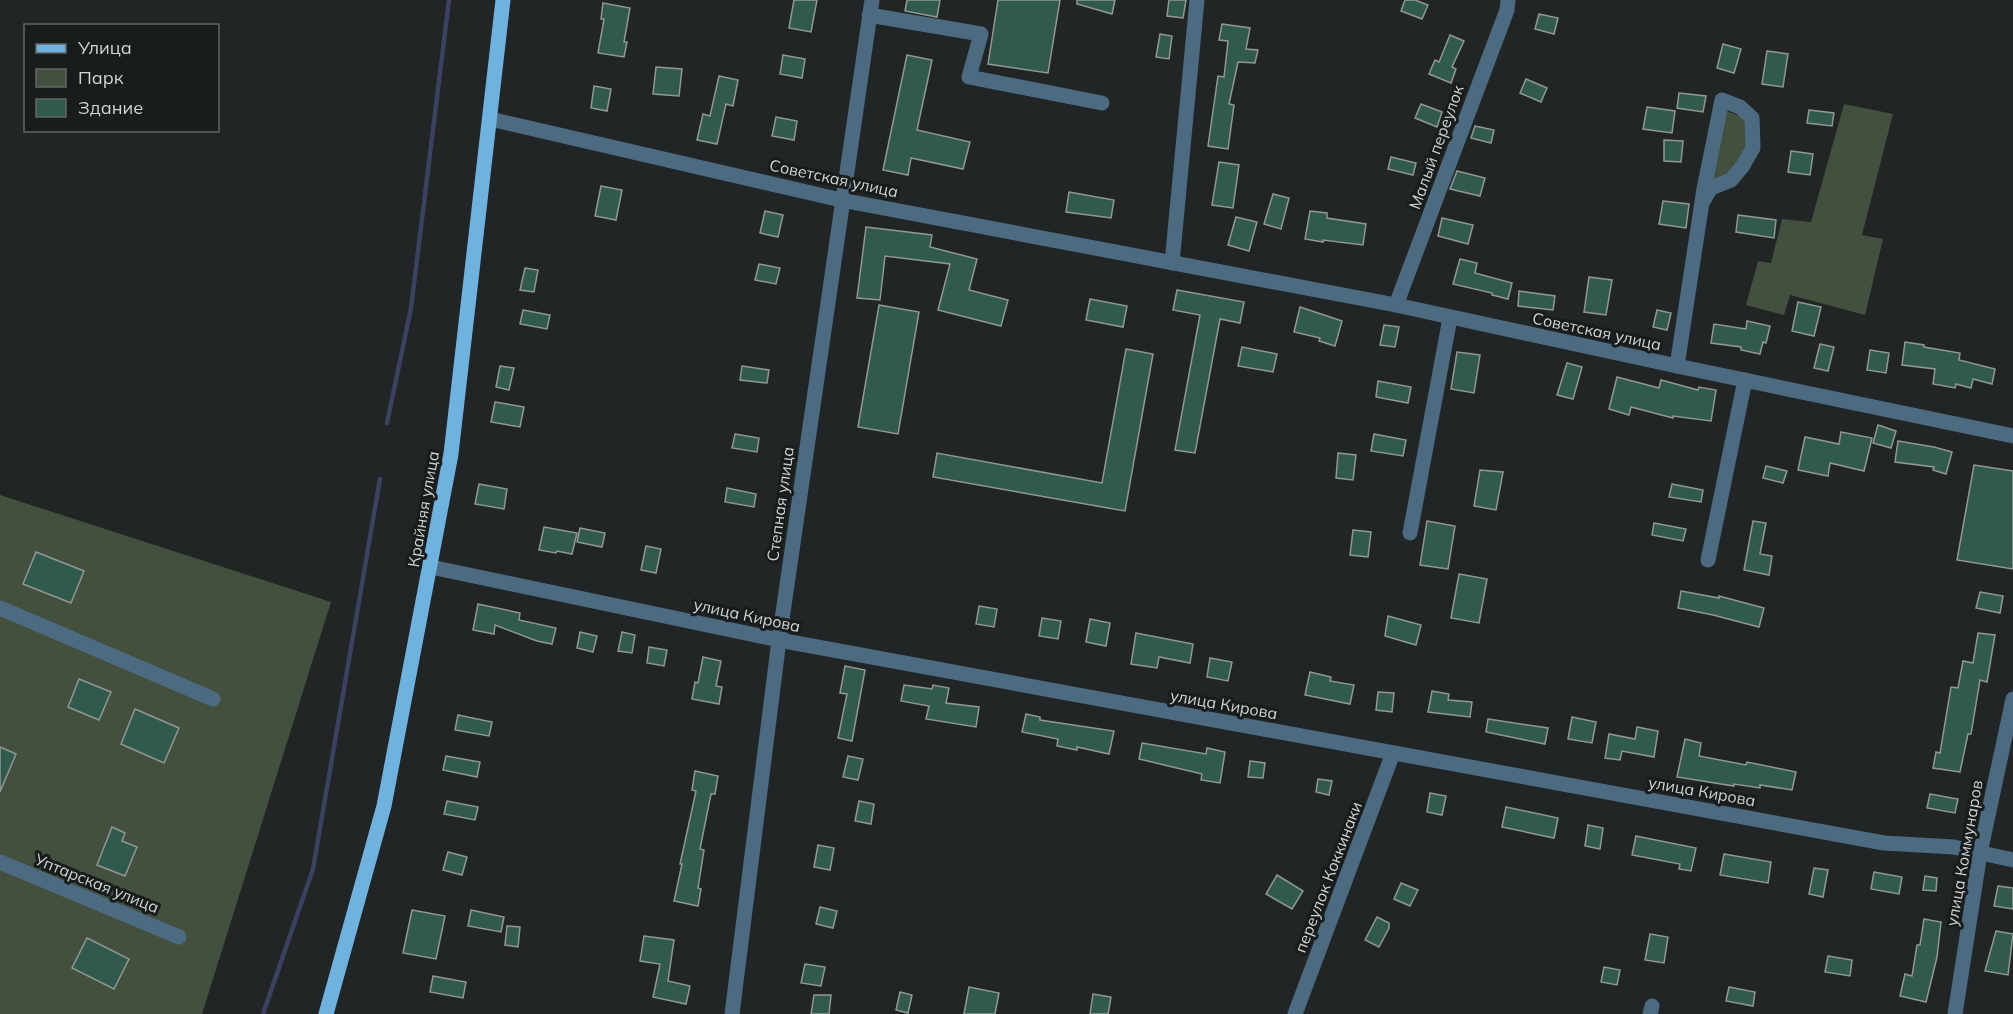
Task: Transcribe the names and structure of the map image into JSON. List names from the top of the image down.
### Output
{
  "streets": {
    "main road": ["Крайняя улица"],
    "street": [
      "Малый переулок",
      "Советская улица",
      "Степная улица",
      "улица Кирова",
      "улица Коммунаров",
      "переулок Коккинаки",
      "Уптарская улица"
    ]
  },
  "crossings": [
    ["Малый переулок", "Советская улица"],
    ["Советская улица", "Степная улица"],
    ["Советская улица", "Крайняя улица"],
    ["Степная улица", "улица Кирова"],
    ["Крайняя улица", "улица Кирова"],
    ["улица Кирова", "улица Коммунаров"],
    ["улица Кирова", "переулок Коккинаки"]
  ],
  "legend": ["Улица", "Парк", "Здание"]
}
